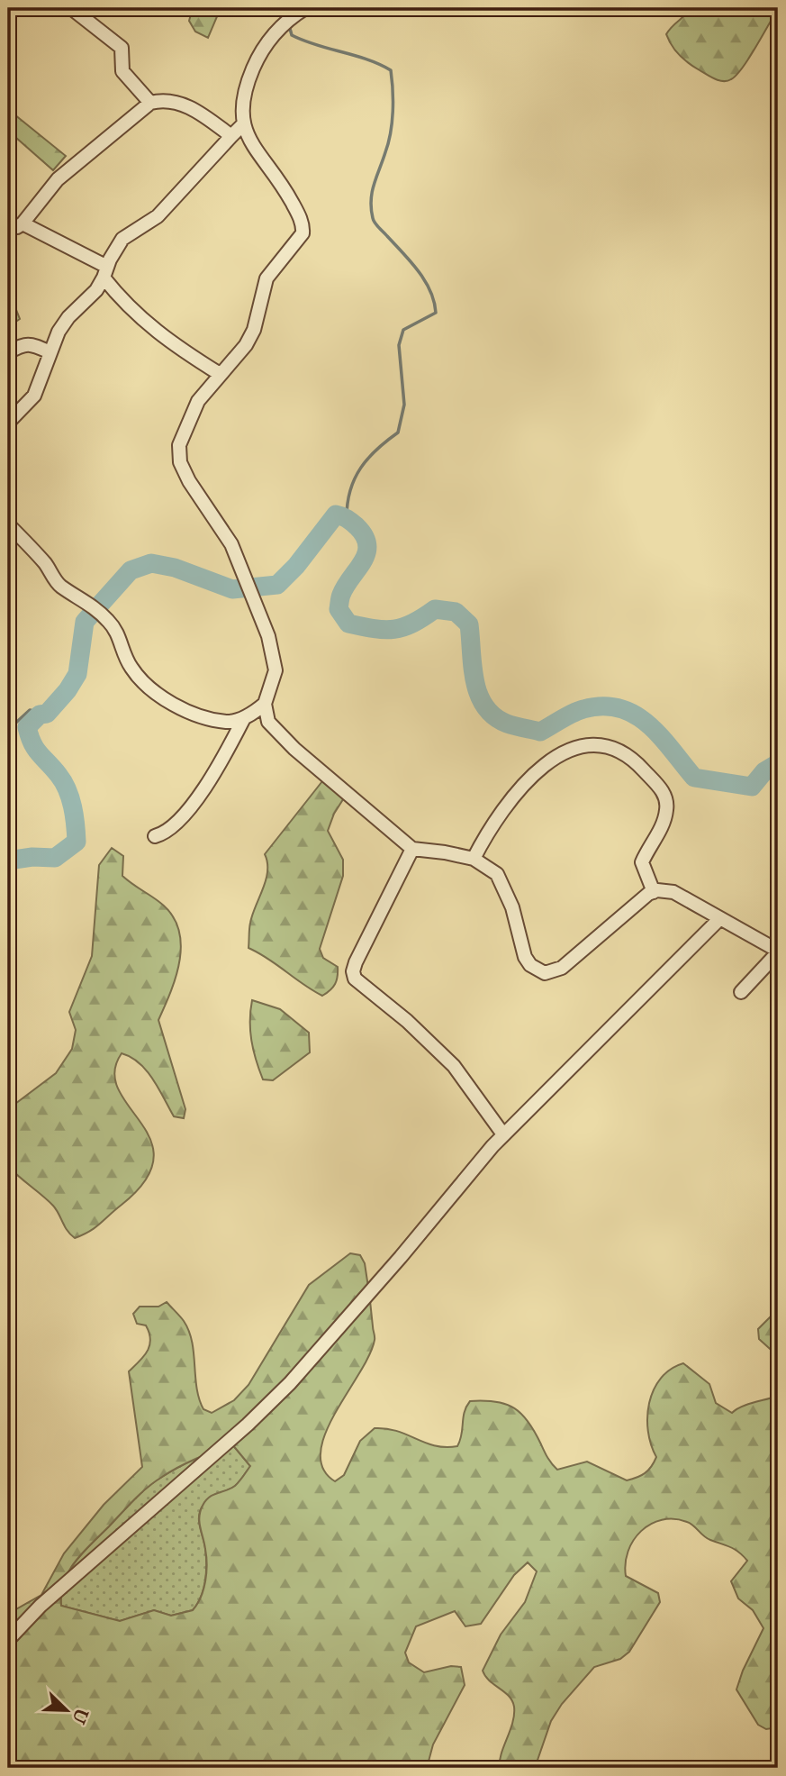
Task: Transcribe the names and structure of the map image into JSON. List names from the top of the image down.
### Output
{
  "north": "bottom right"
}
